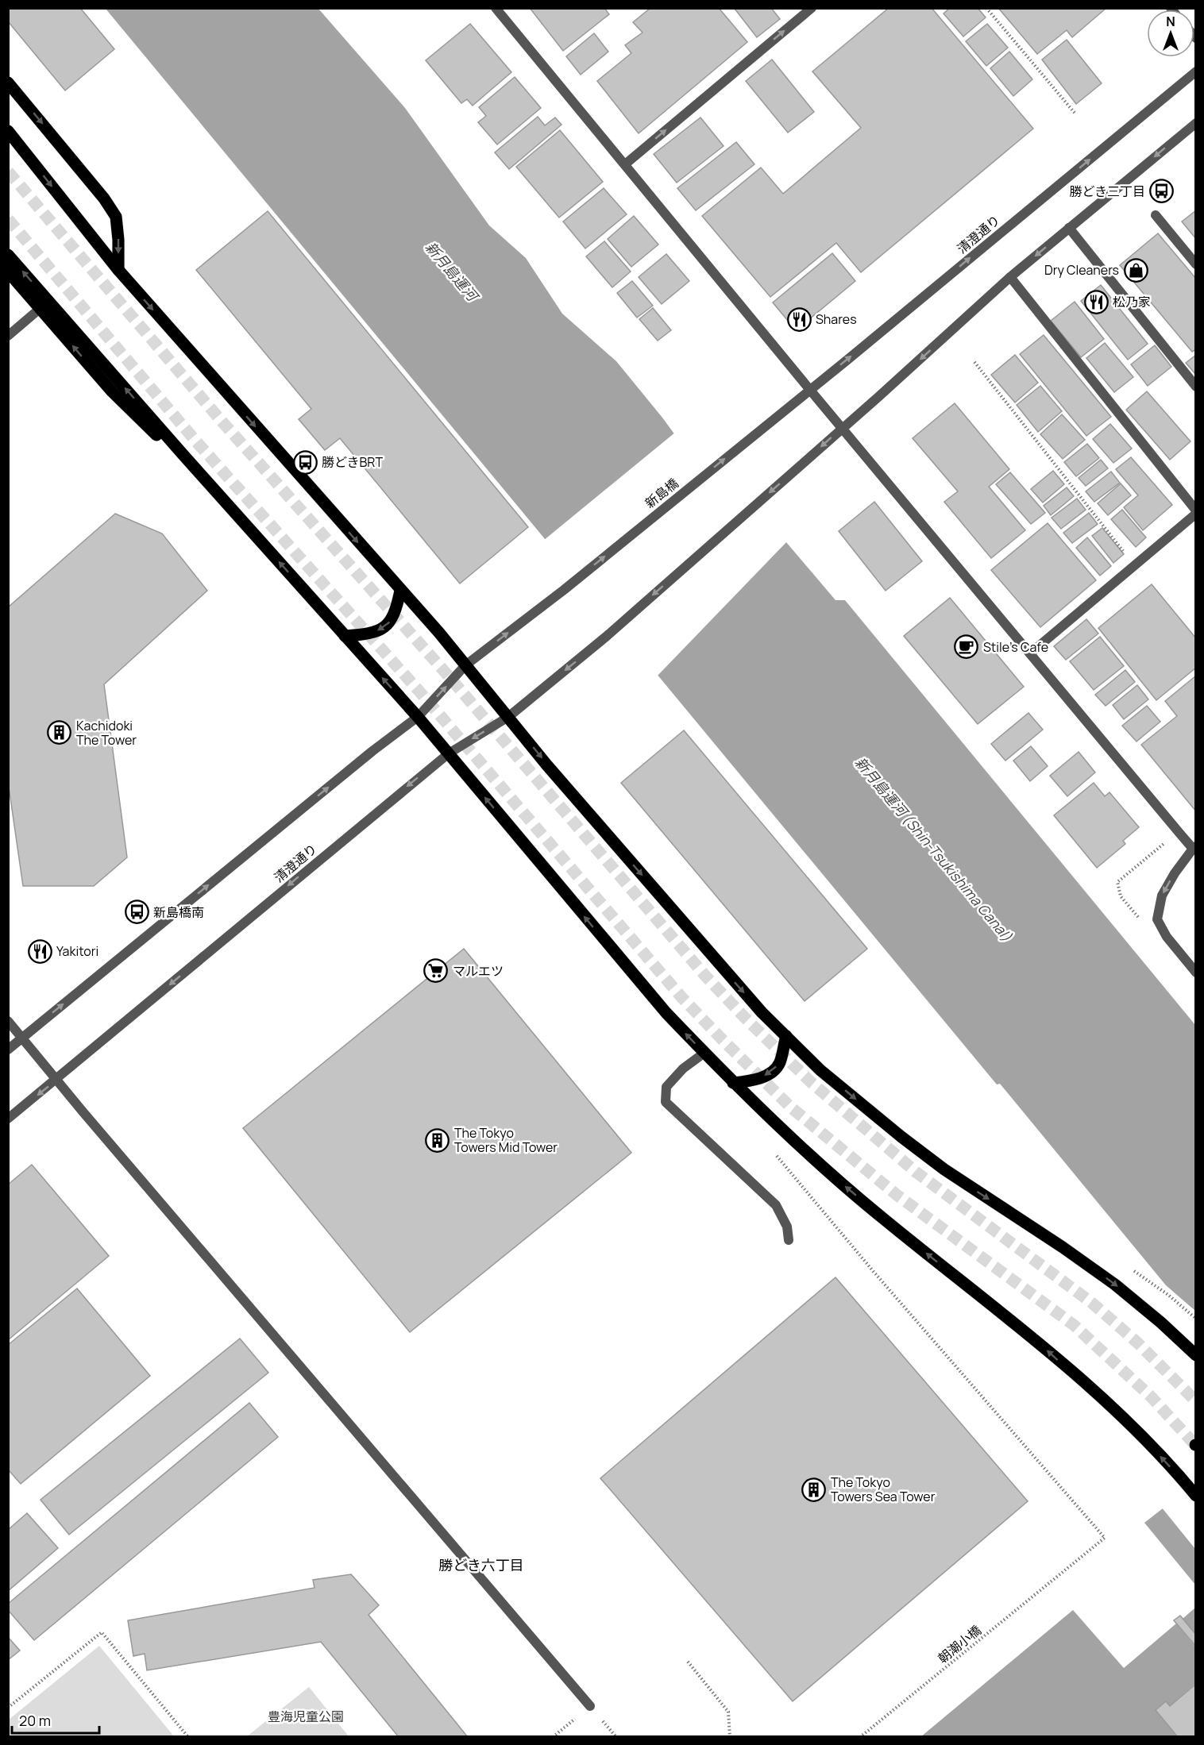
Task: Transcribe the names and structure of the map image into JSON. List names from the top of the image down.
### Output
{
  "streets": {
    "street": ["清澄通り", "新島橋"],
    "path": ["朝潮小橋"]
  },
  "crossings": [
    ["清澄通り", "新島橋"]
  ],
  "one_way": ["新島橋"],
  "districts": ["勝どき六丁目"],
  "water": ["新月島運河", "新月島運河 (Shin-Tsukishima Canal)"],
  "parks": ["豊海児童公園"],
  "places": {
    "bus stop": ["勝どき三丁目", "勝どきBRT", "新島橋南"],
    "shop": ["Dry Cleaners"],
    "restaurant": ["松乃家", "Shares", "Yakitori"],
    "cafe": ["Stile's Cafe"],
    "building": ["Kachidoki The Tower", "The Tokyo Towers Mid Tower", "The Tokyo Towers Sea Tower"],
    "supermarket": ["マルエツ"]
  },
  "scale_bar": "20 m",
  "north": "top"
}
